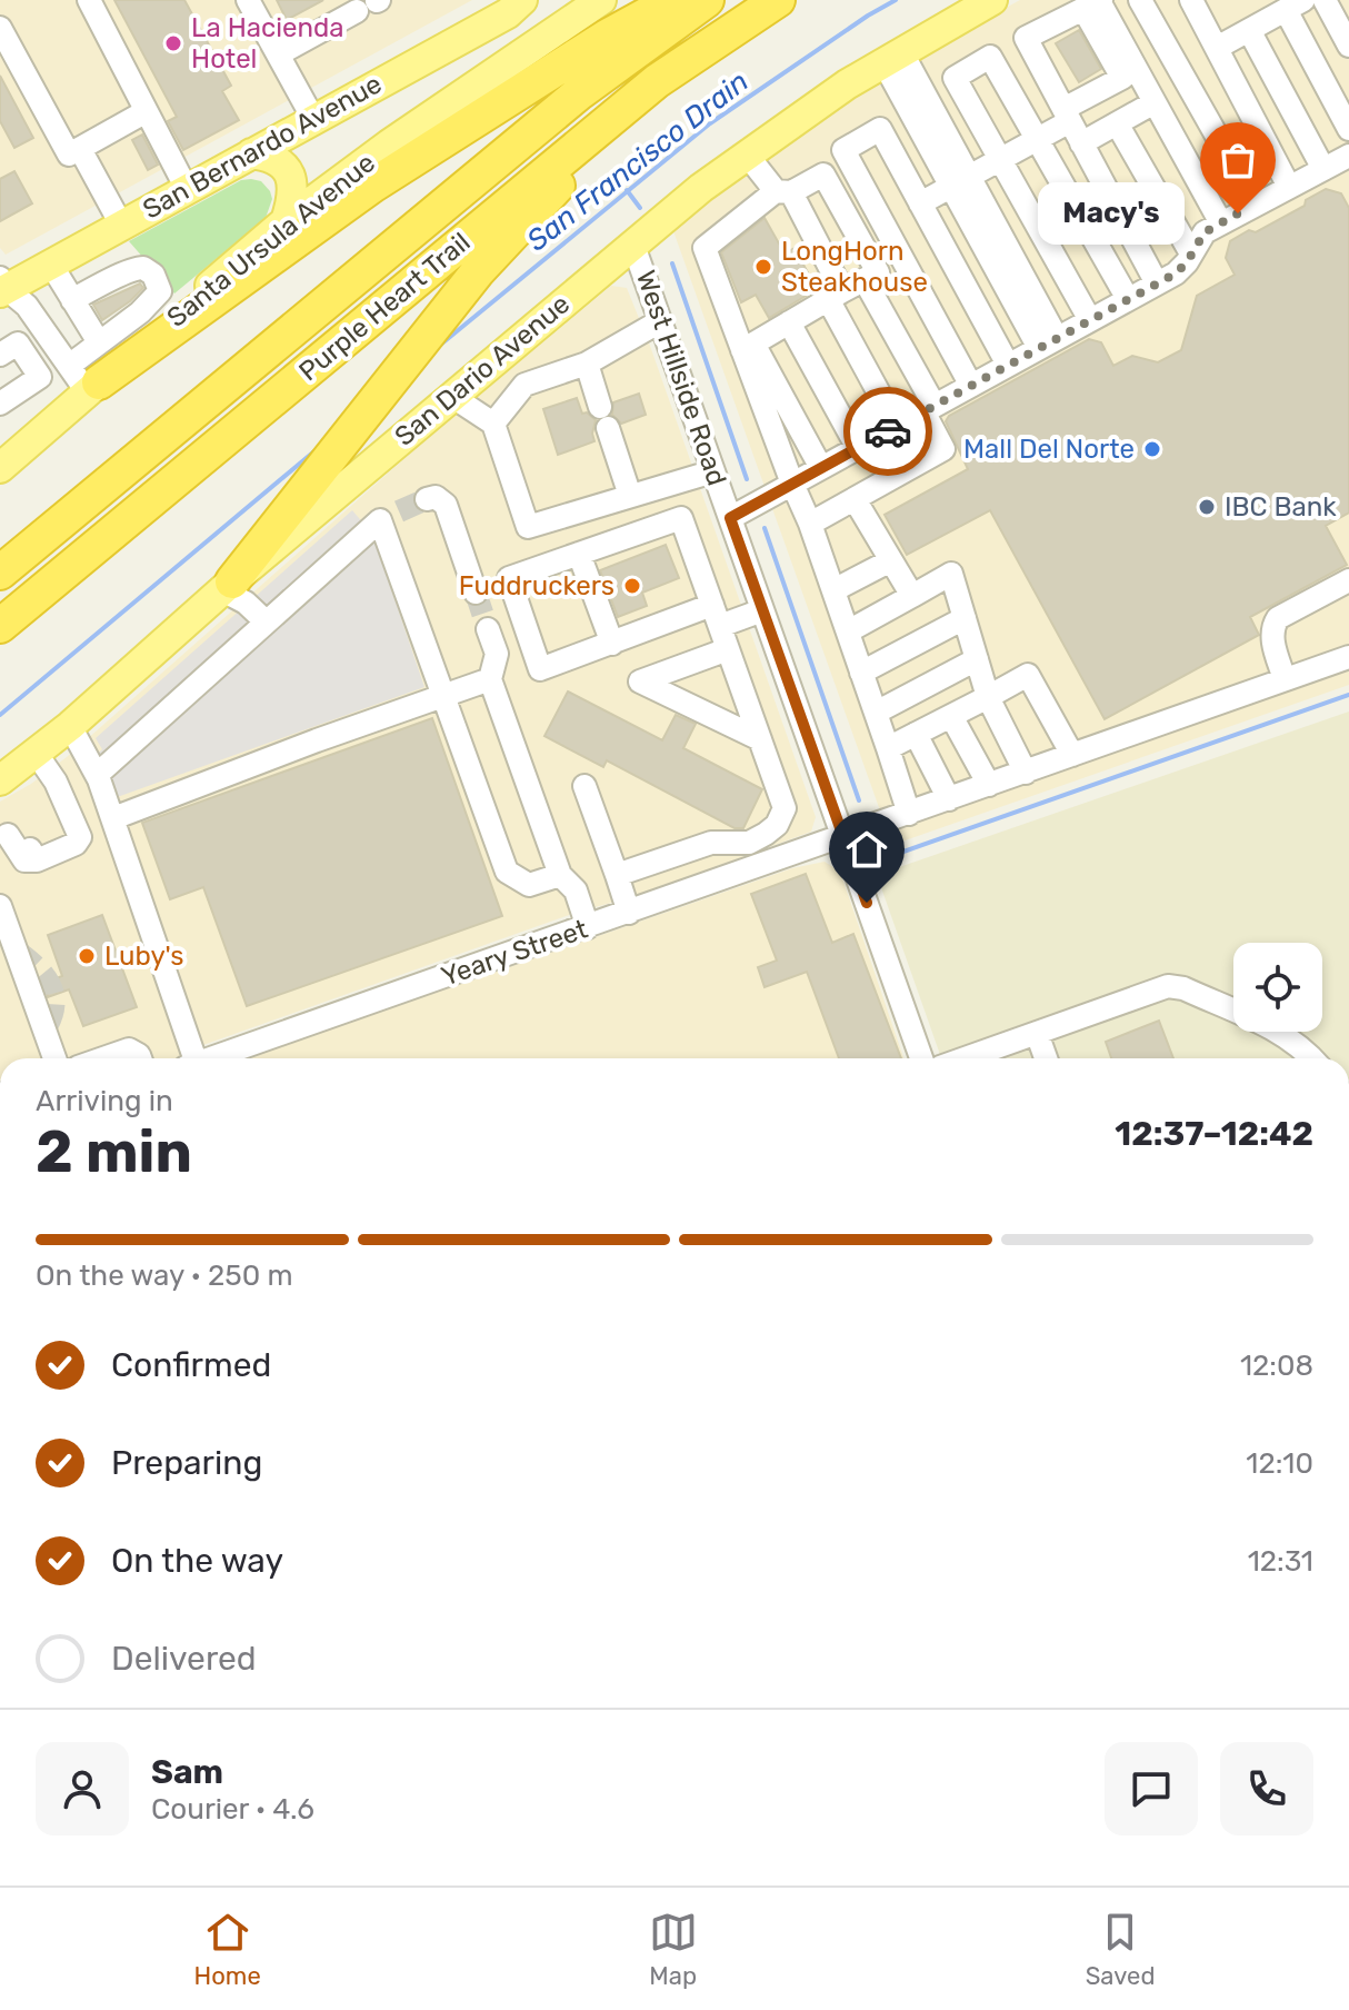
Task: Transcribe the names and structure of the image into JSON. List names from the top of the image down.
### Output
{
  "streets": {
    "highway": ["Purple Heart Trail"],
    "main road": ["San Bernardo Avenue", "Santa Ursula Avenue", "San Dario Avenue"],
    "street": ["West Hillside Road", "Yeary Street"]
  },
  "crossings": [
    ["San Dario Avenue", "West Hillside Road"],
    ["West Hillside Road", "Yeary Street"]
  ],
  "water": ["San Francisco Drain"],
  "places": [
    "La Hacienda Hotel",
    "Macy's",
    "LongHorn Steakhouse",
    "Mall Del Norte",
    "IBC Bank",
    "Fuddruckers",
    "Luby's"
  ],
  "page": {
    "bubble": "Macy's",
    "heading": ["2 min", "Arriving in", "12:37–12:42"],
    "panel": ["Sam", "Courier · 4.6"],
    "bar": "On the way · 250 m",
    "list": [
      ["Confirmed", "12:08"],
      ["Preparing", "12:10"],
      ["On the way", "12:31"],
      "Delivered"
    ],
    "tabs": ["Home", "Map", "Saved"]
  }
}
